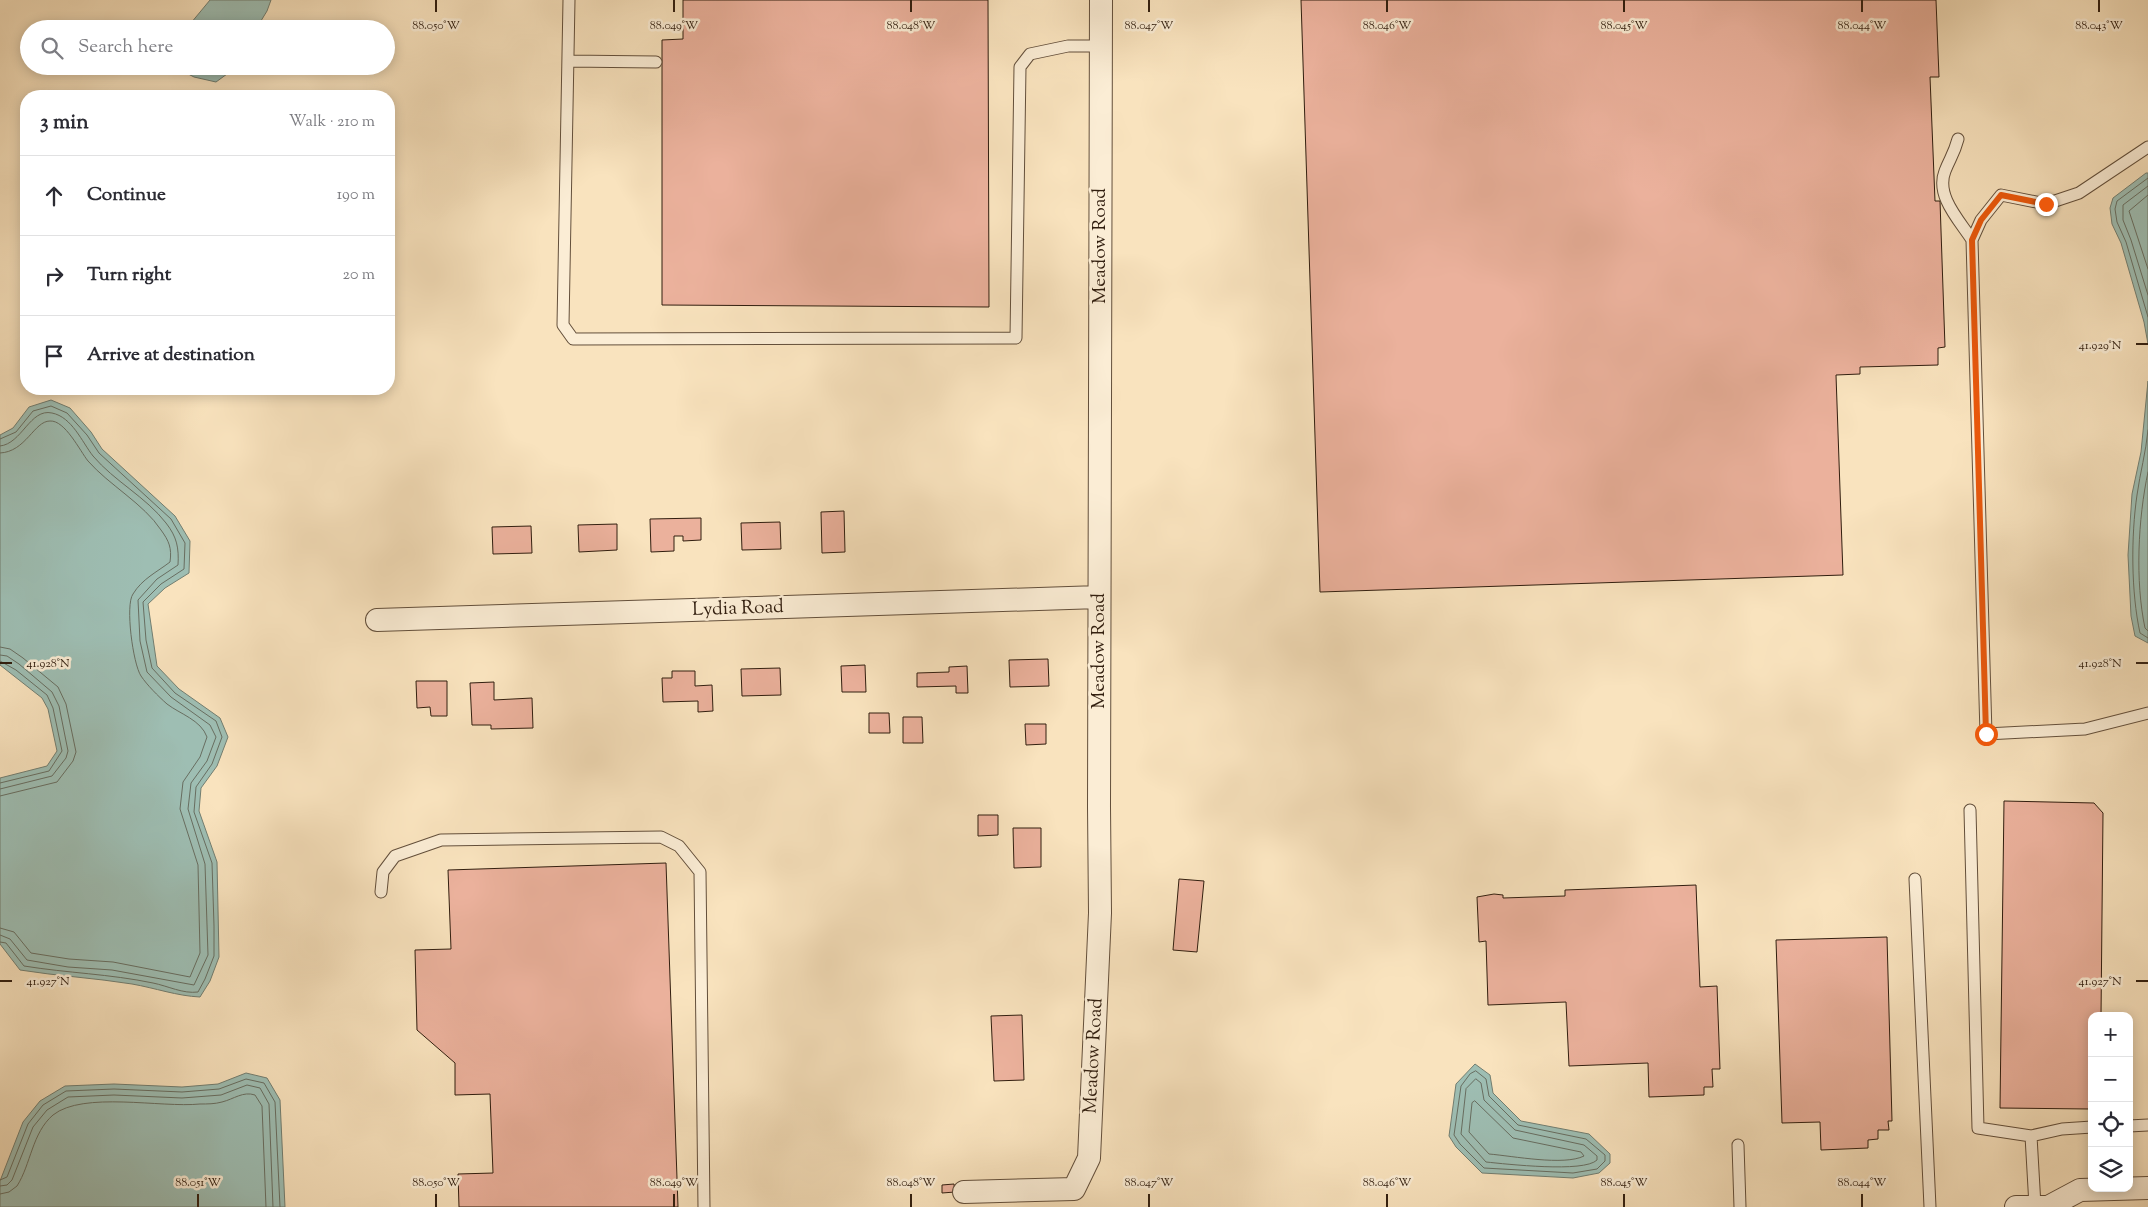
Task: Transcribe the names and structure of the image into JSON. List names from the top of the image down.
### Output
{
  "streets": {
    "street": ["Meadow Road", "Lydia Road"]
  },
  "crossings": [
    ["Meadow Road", "Lydia Road"]
  ],
  "page": {
    "search": "Search here",
    "heading": ["3 min", "Walk · 210 m"],
    "list": [
      ["Continue", "190 m"],
      ["Turn right", "20 m"],
      "Arrive at destination"
    ],
    "map_buttons": ["+", "−"]
  },
  "coordinates": [
    "88.050°W",
    "88.049°W",
    "88.048°W",
    "88.047°W",
    "88.046°W",
    "88.045°W",
    "88.044°W",
    "88.043°W",
    "41.929°N",
    "41.928°N",
    "41.927°N",
    "88.051°W"
  ]
}
